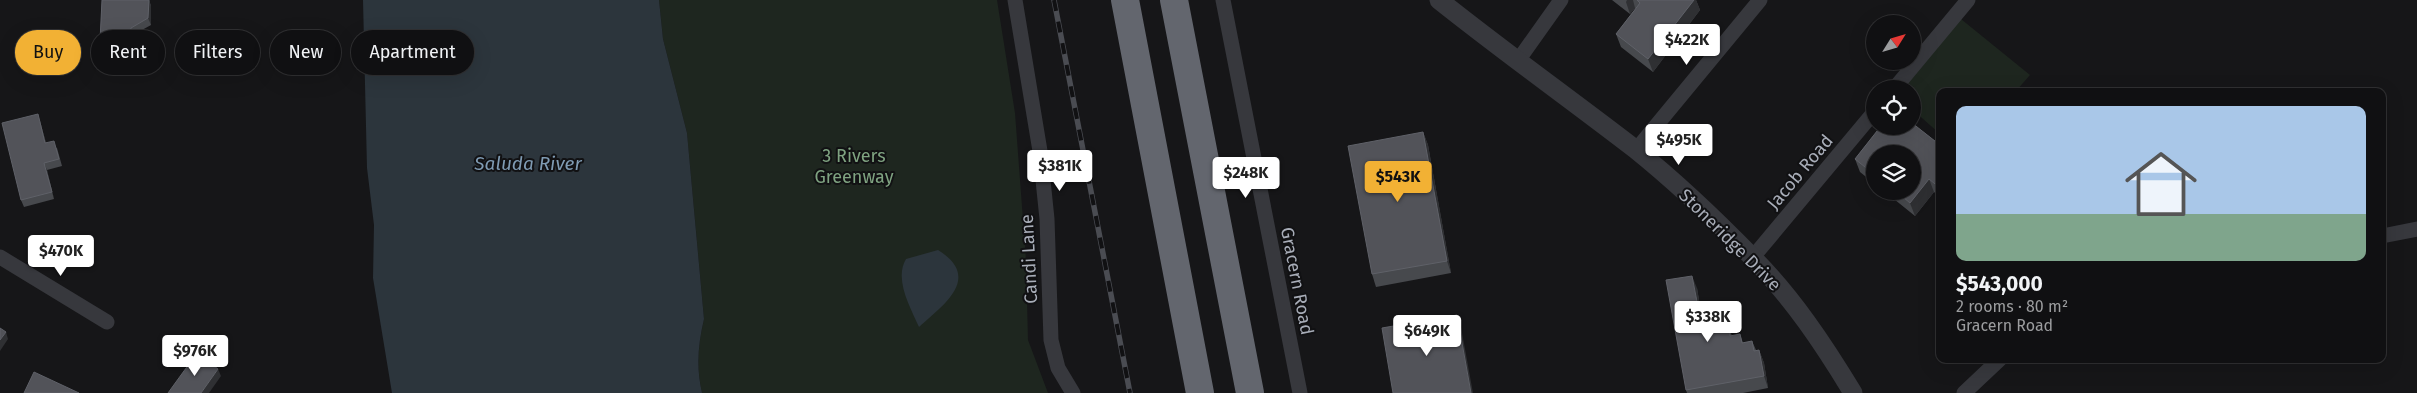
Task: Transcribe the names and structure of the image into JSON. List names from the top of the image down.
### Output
{
  "streets": {
    "street": [
      "Jacob Road",
      "Stoneridge Drive",
      "Candi Lane",
      "Gracern Road"
    ]
  },
  "crossings": [
    ["Jacob Road", "Stoneridge Drive"]
  ],
  "water": ["Saluda River"],
  "parks": ["3 Rivers Greenway"],
  "north": "top right",
  "page": {
    "price": [
      "$422K",
      "$495K",
      "$381K",
      "$248K",
      "$543K",
      "$470K",
      "$338K",
      "$649K",
      "$976K"
    ],
    "chip": [
      "Buy",
      "Rent",
      "Filters",
      "New",
      "Apartment"
    ],
    "list": [
      {
        "name": "$543,000",
        "note": "2 rooms · 80 m² · Gracern Road"
      }
    ]
  }
}
